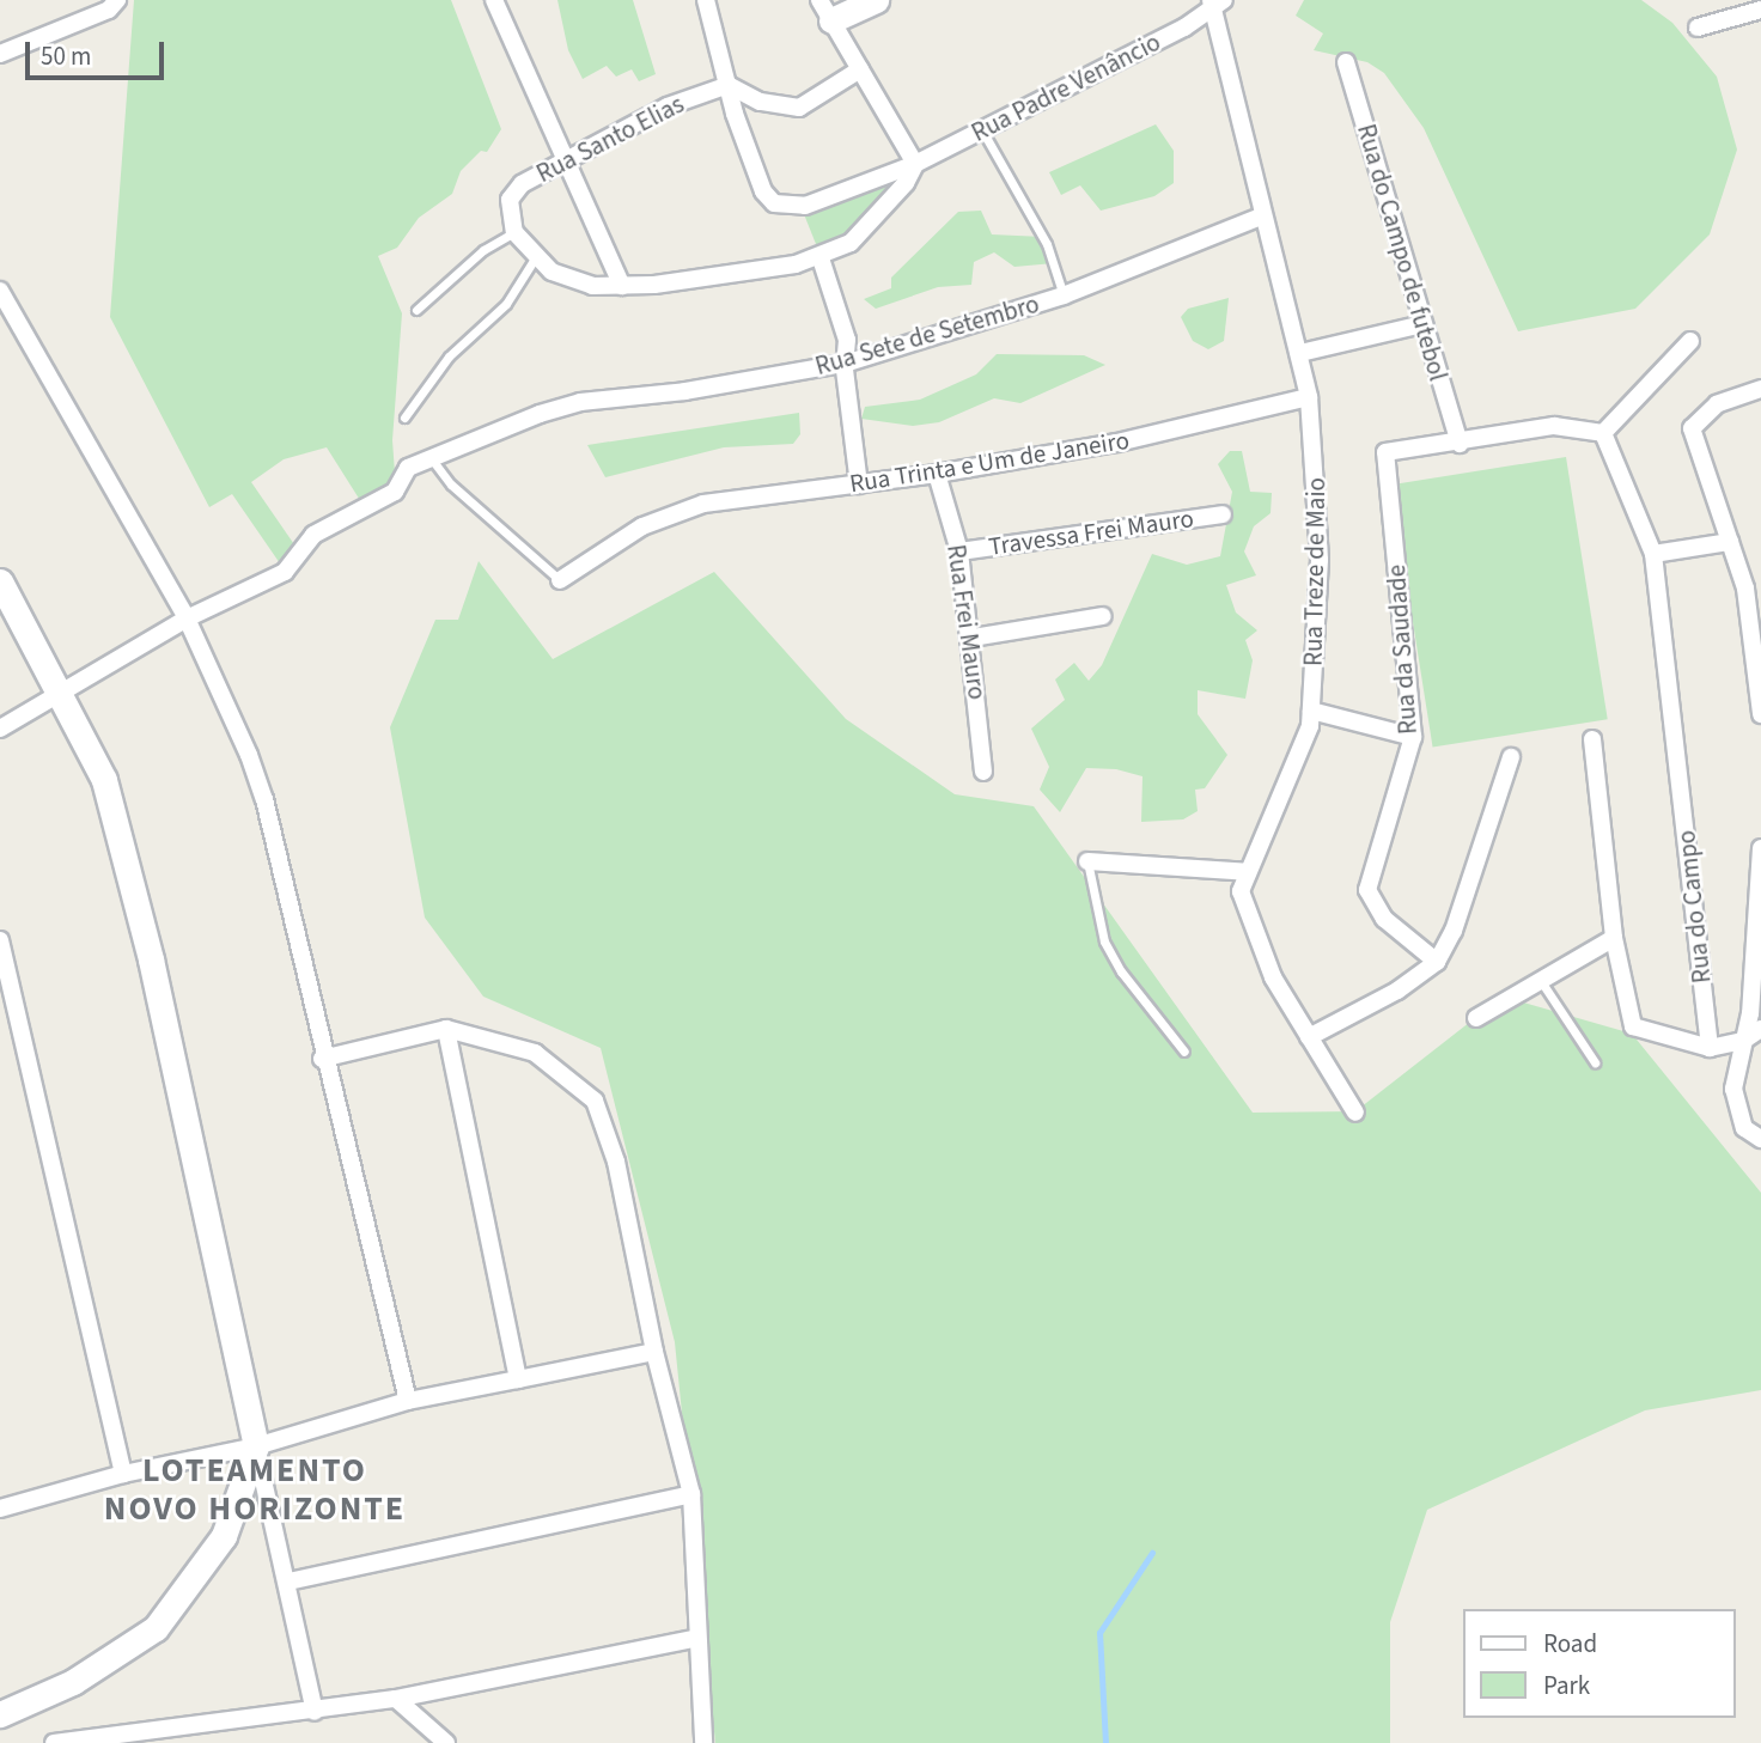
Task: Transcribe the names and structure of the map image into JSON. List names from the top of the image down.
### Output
{
  "streets": {
    "street": [
      "Rua Padre Venâncio",
      "Rua Santo Elias",
      "Rua do Campo de futebol",
      "Rua Sete de Setembro",
      "Rua Trinta e Um de Janeiro",
      "Travessa Frei Mauro",
      "Rua Treze de Maio",
      "Rua Frei Mauro",
      "Rua da Saudade",
      "Rua do Campo"
    ]
  },
  "crossings": [
    ["Rua Padre Venâncio", "Rua Santo Elias"],
    ["Rua Padre Venâncio", "Rua Treze de Maio"],
    ["Rua do Campo de futebol", "Rua da Saudade"],
    ["Rua Sete de Setembro", "Rua Treze de Maio"],
    ["Rua Trinta e Um de Janeiro", "Rua Treze de Maio"],
    ["Rua Trinta e Um de Janeiro", "Rua Frei Mauro"],
    ["Travessa Frei Mauro", "Rua Frei Mauro"]
  ],
  "districts": ["LOTEAMENTO NOVO HORIZONTE"],
  "legend": ["Road", "Park"],
  "scale_bar": "50 m"
}
